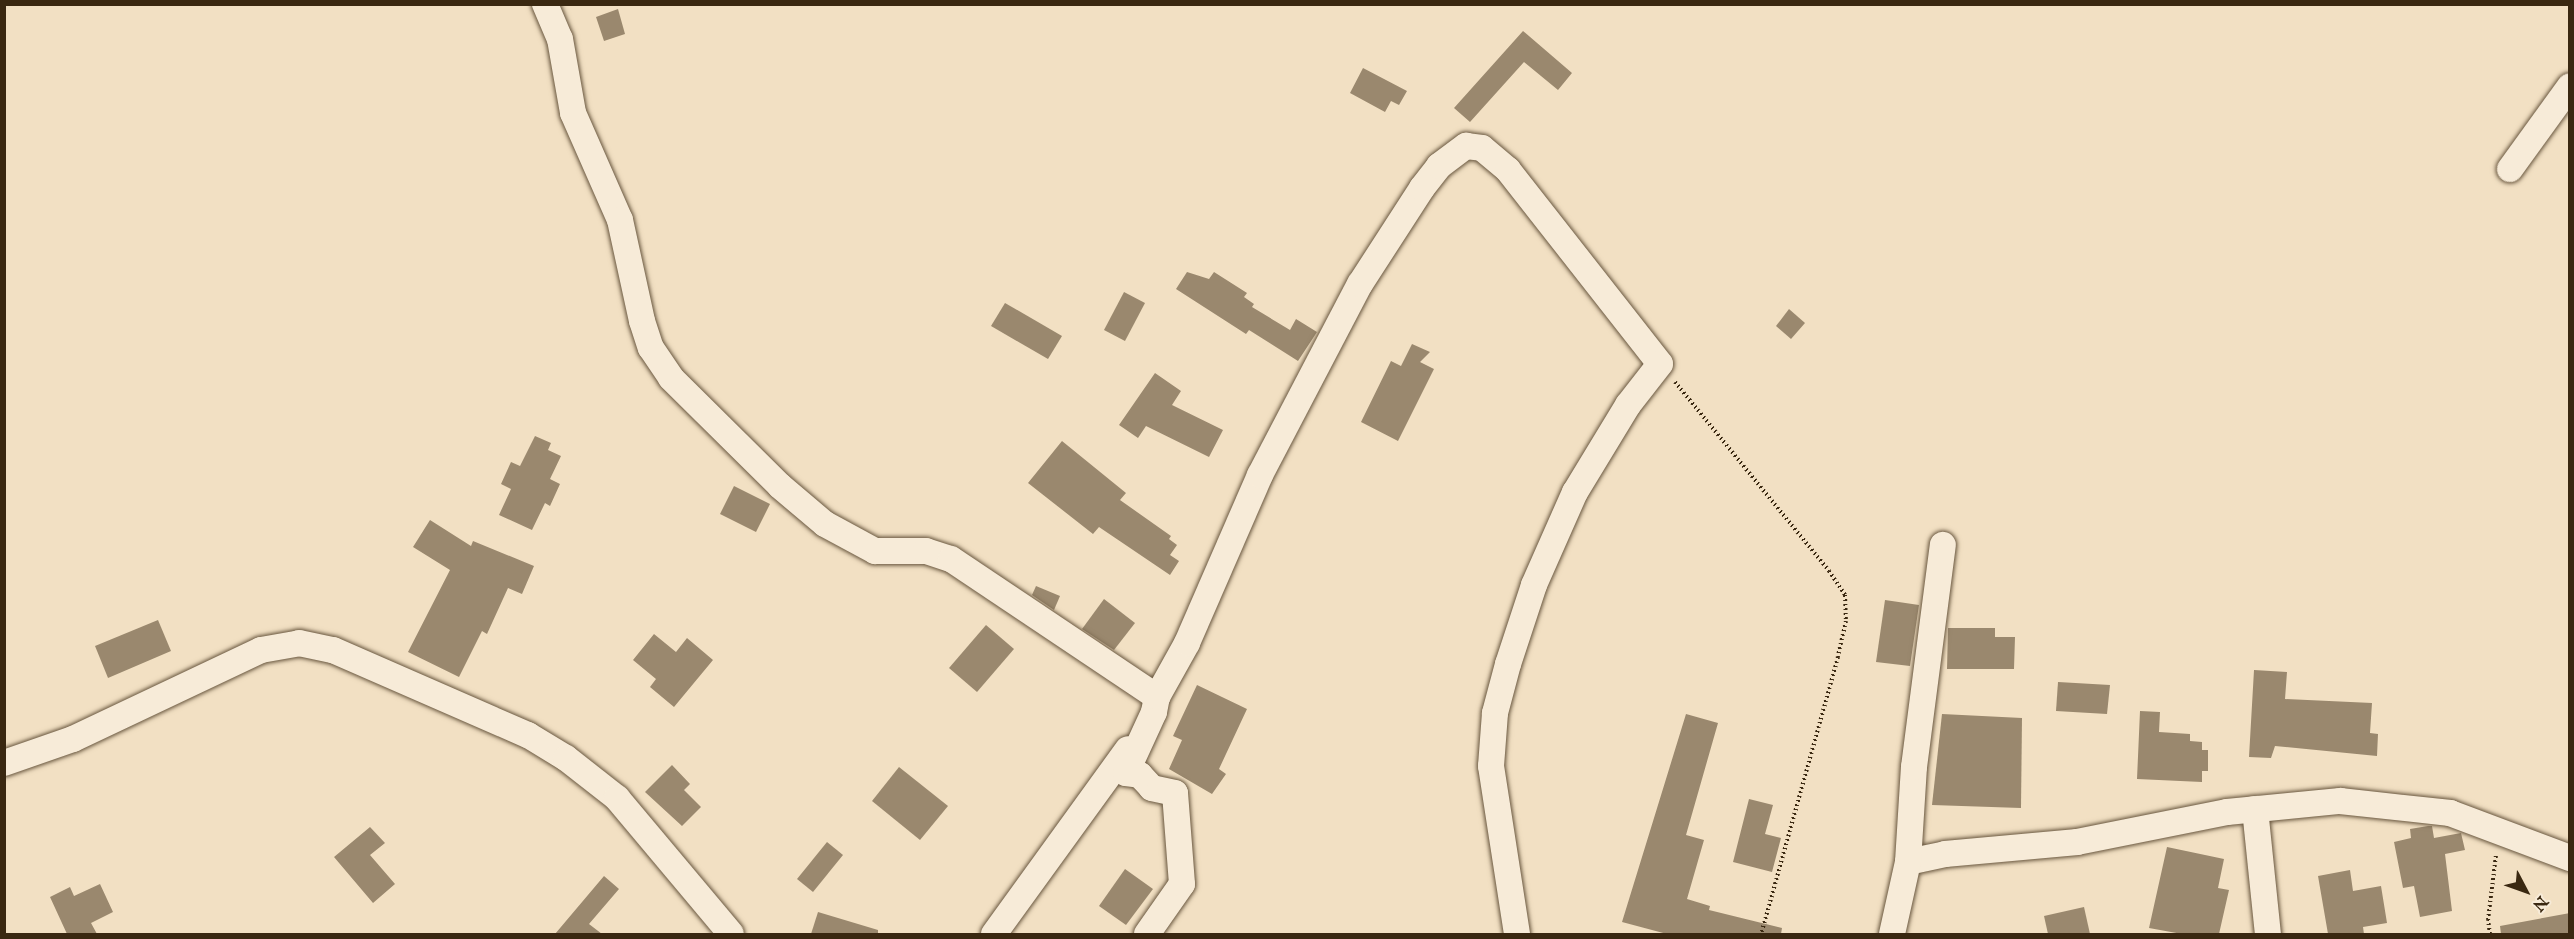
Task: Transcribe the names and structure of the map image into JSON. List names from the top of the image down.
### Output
{
  "north": "bottom right"
}
